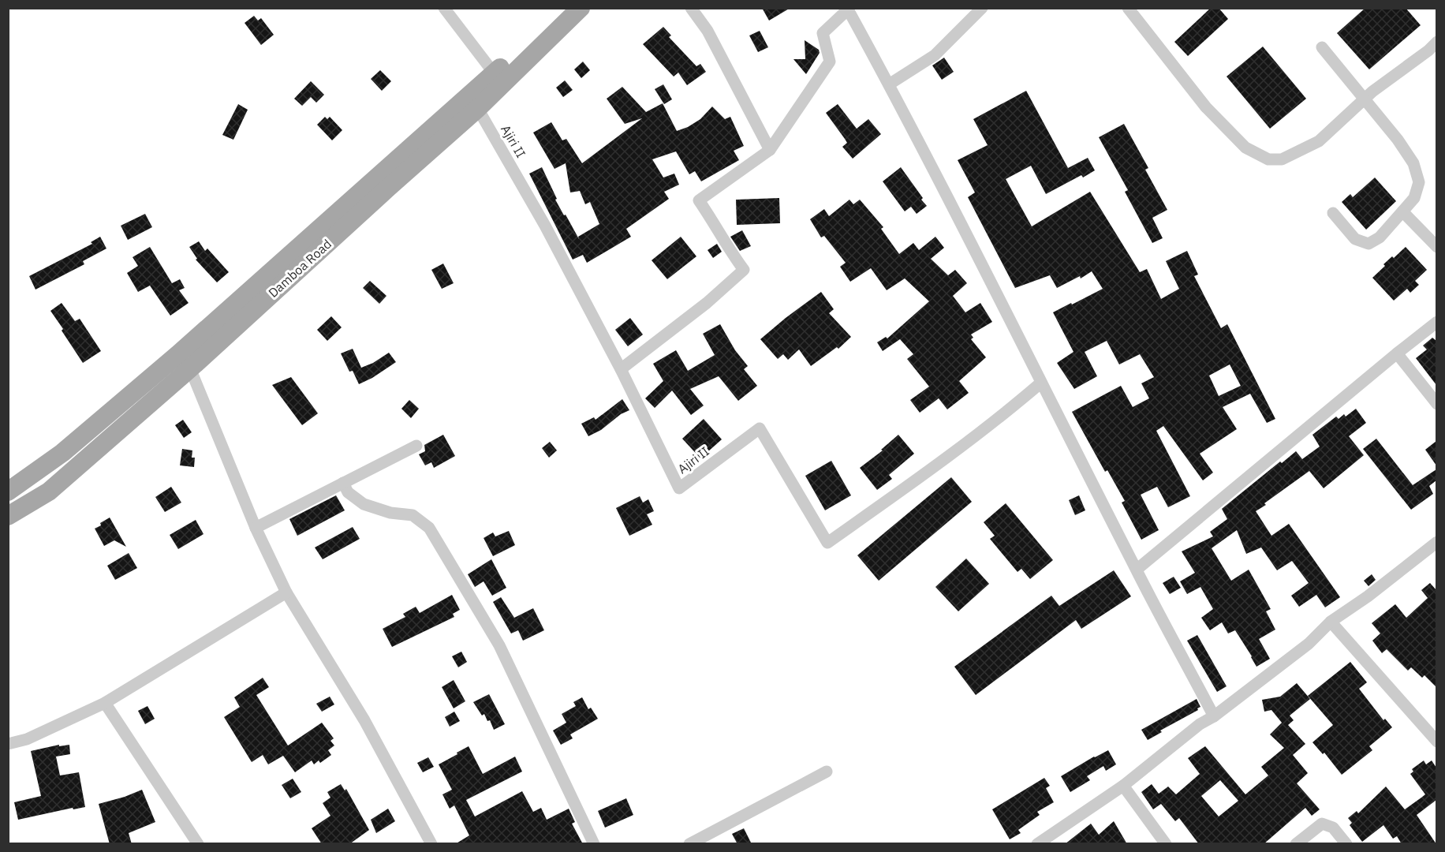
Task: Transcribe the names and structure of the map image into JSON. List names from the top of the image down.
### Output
{
  "streets": {
    "main road": ["Damboa Road"],
    "street": ["Ajiri II"]
  },
  "crossings": [
    ["Ajiri II", "Damboa Road"]
  ]
}
